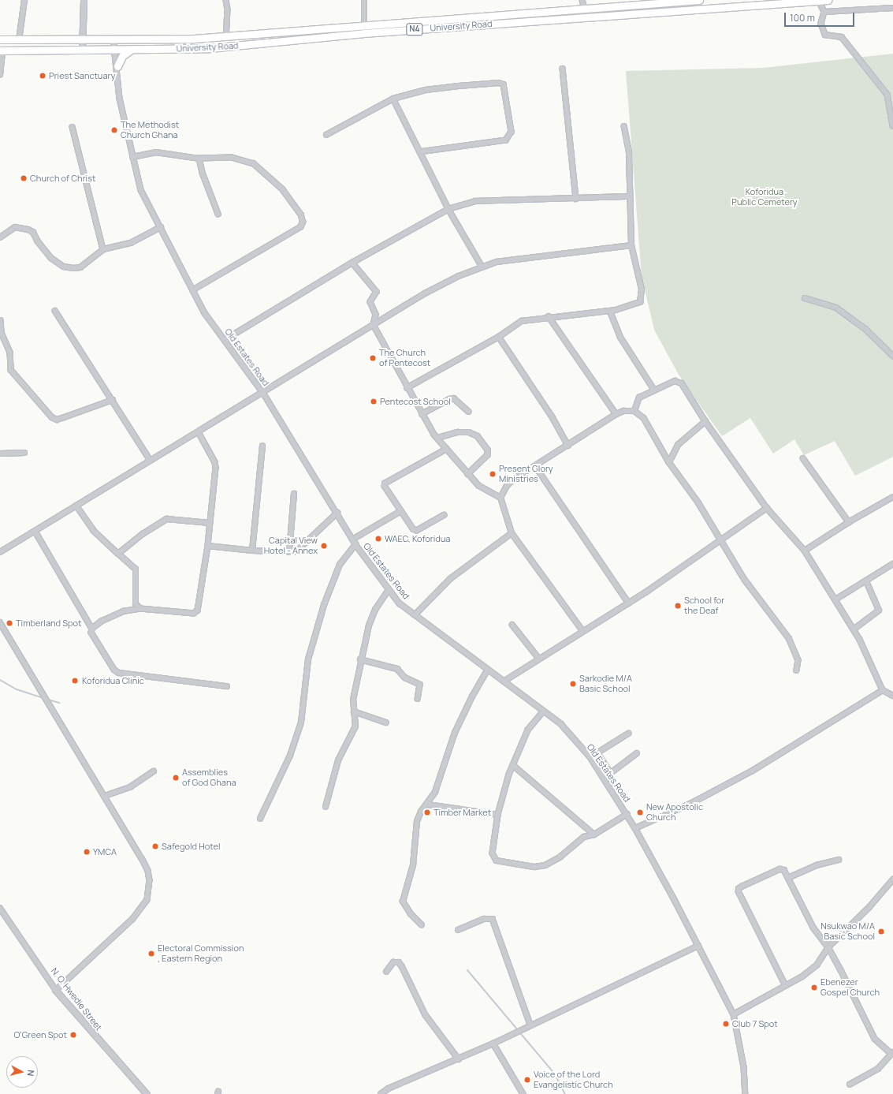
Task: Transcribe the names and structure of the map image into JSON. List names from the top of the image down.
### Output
{
  "streets": {
    "highway": ["University Road", "N4"],
    "street": ["Old Estates Road", "N. O. Hwedie Street"]
  },
  "crossings": [
    ["University Road", "Old Estates Road"]
  ],
  "parks": ["Koforidua Public Cemetery"],
  "places": [
    "Priest Sanctuary",
    "The Methodist Church Ghana",
    "Church of Christ",
    "The Church of Pentecost",
    "Pentecost School",
    "Present Glory Ministries",
    "WAEC, Koforidua",
    "Capital View Hotel - Annex",
    "School for the Deaf",
    "Timberland Spot",
    "Koforidua Clinic",
    "Sarkodie M/A Basic School",
    "Assemblies of God Ghana",
    "Timber Market",
    "New Apostolic Church",
    "Safegold Hotel",
    "YMCA",
    "Nsukwao M/A Basic School",
    "Electoral Commission , Eastern Region",
    "Ebenezer Gospel Church",
    "Club 7 Spot",
    "O'Green Spot",
    "Voice of the Lord Evangelistic Church"
  ],
  "scale_bar": "100 m",
  "north": "right"
}
